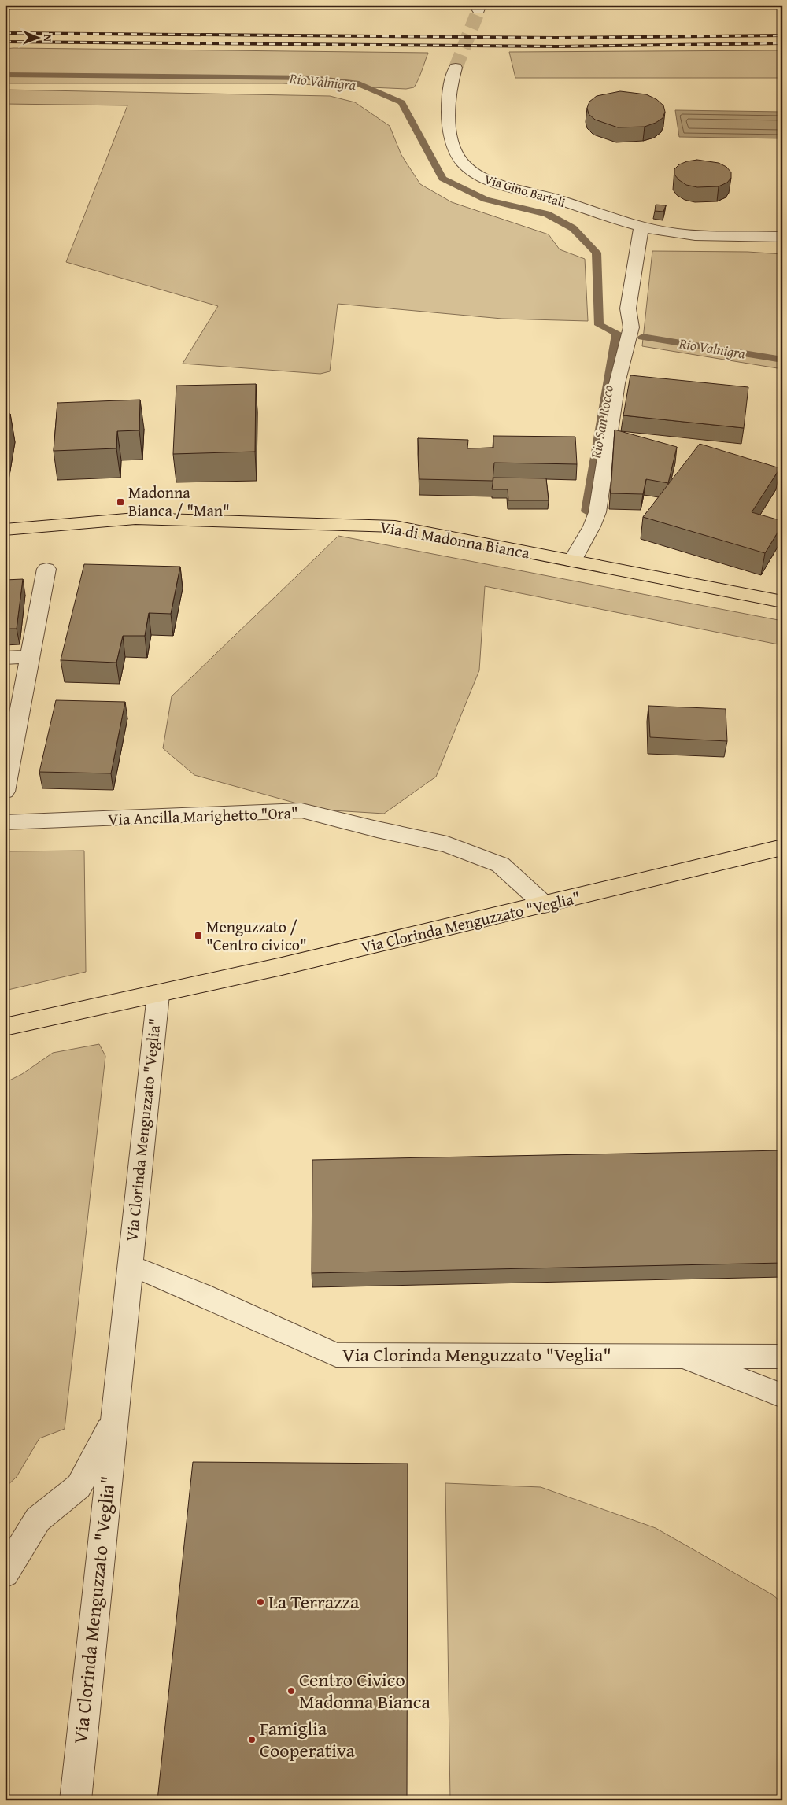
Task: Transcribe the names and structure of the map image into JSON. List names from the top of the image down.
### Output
{
  "streets": {
    "main road": ["Via di Madonna Bianca", "Via Clorinda Menguzzato \"Veglia\""],
    "street": ["Via Gino Bartali", "Via Ancilla Marighetto \"Ora\""]
  },
  "crossings": [
    ["Via Ancilla Marighetto \"Ora\"", "Via Clorinda Menguzzato \"Veglia\""]
  ],
  "water": ["Rio Valnigra", "Rio San Rocco"],
  "places": {
    "transit": ["Madonna Bianca / \"Man\"", "Menguzzato / \"Centro civico\""],
    "other": ["La Terrazza", "Centro Civico Madonna Bianca", "Famiglia Cooperativa"]
  },
  "north": "right"
}
